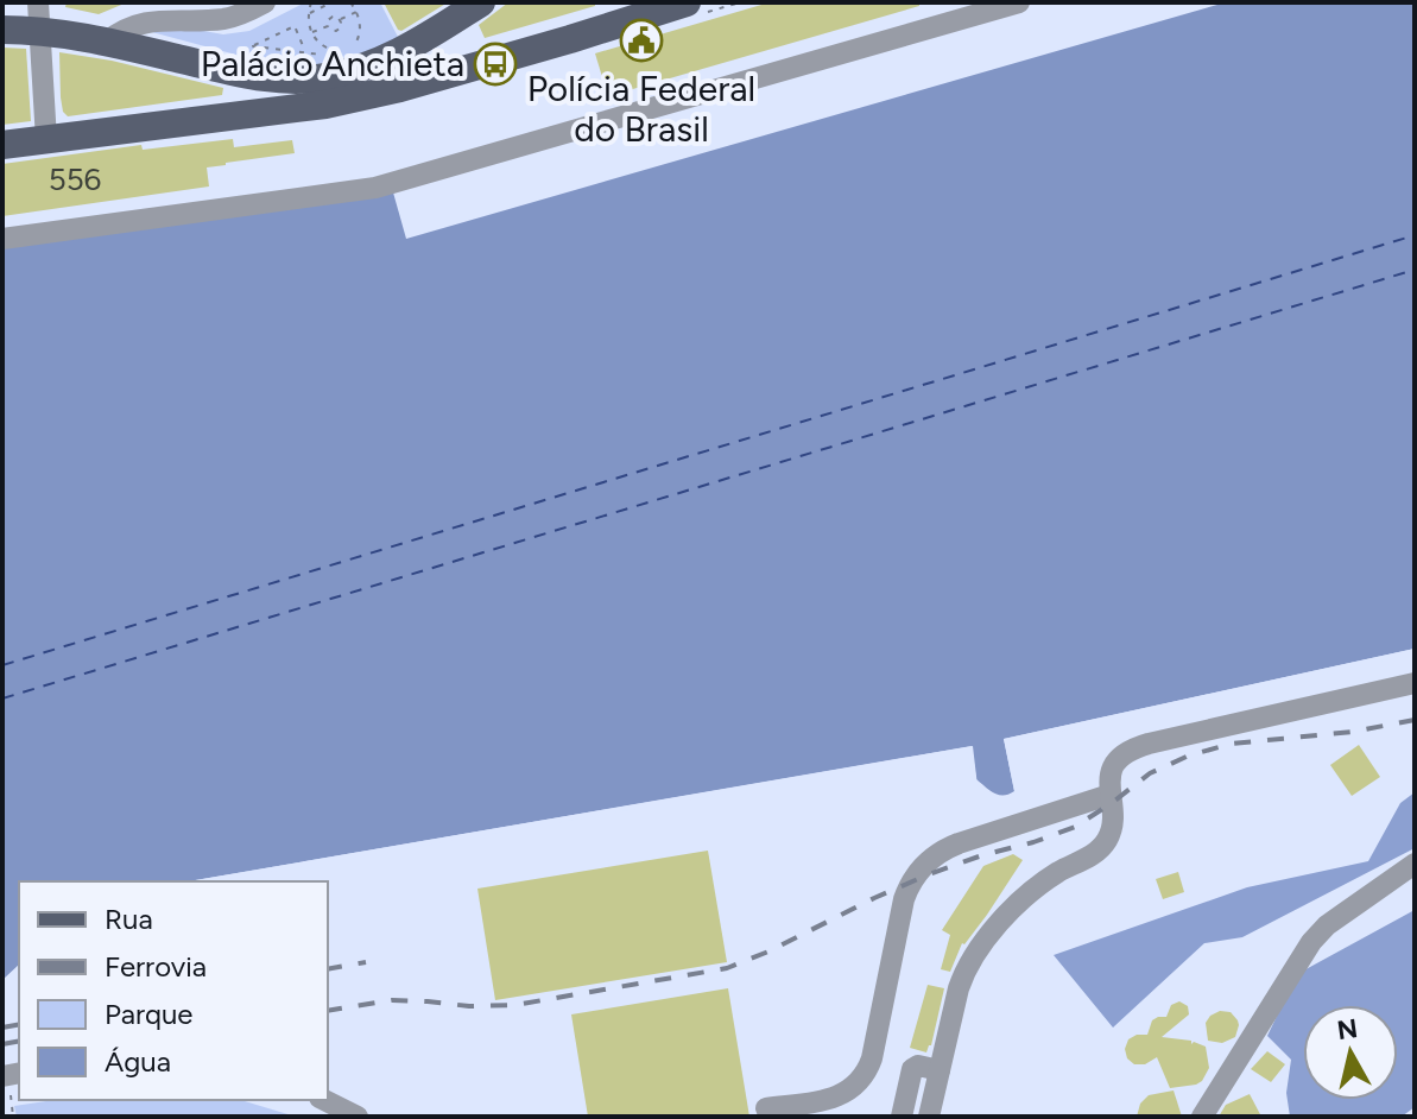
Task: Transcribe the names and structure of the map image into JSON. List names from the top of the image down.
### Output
{
  "places": {
    "public building": ["Polícia Federal do Brasil"],
    "bus stop": ["Palácio Anchieta"]
  },
  "house_numbers": ["556"],
  "legend": [
    "Rua",
    "Ferrovia",
    "Parque",
    "Água"
  ],
  "north": "top"
}
